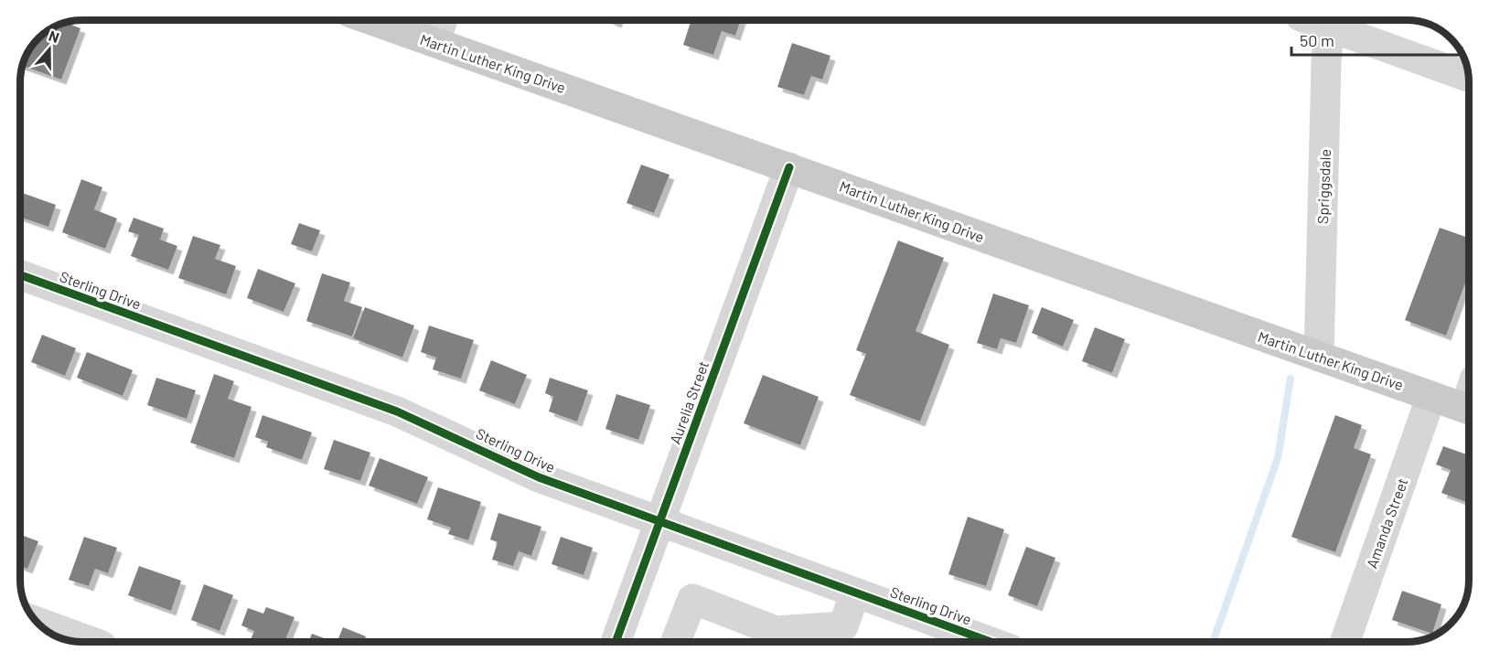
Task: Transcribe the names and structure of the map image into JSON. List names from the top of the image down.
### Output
{
  "streets": {
    "main road": ["Martin Luther King Drive"],
    "street": [
      "Spriggsdale",
      "Sterling Drive",
      "Aurelia Street",
      "Amanda Street"
    ]
  },
  "crossings": [
    ["Martin Luther King Drive", "Spriggsdale"],
    ["Martin Luther King Drive", "Aurelia Street"],
    ["Martin Luther King Drive", "Amanda Street"],
    ["Sterling Drive", "Aurelia Street"]
  ],
  "scale_bar": "50 m",
  "north": "top"
}
